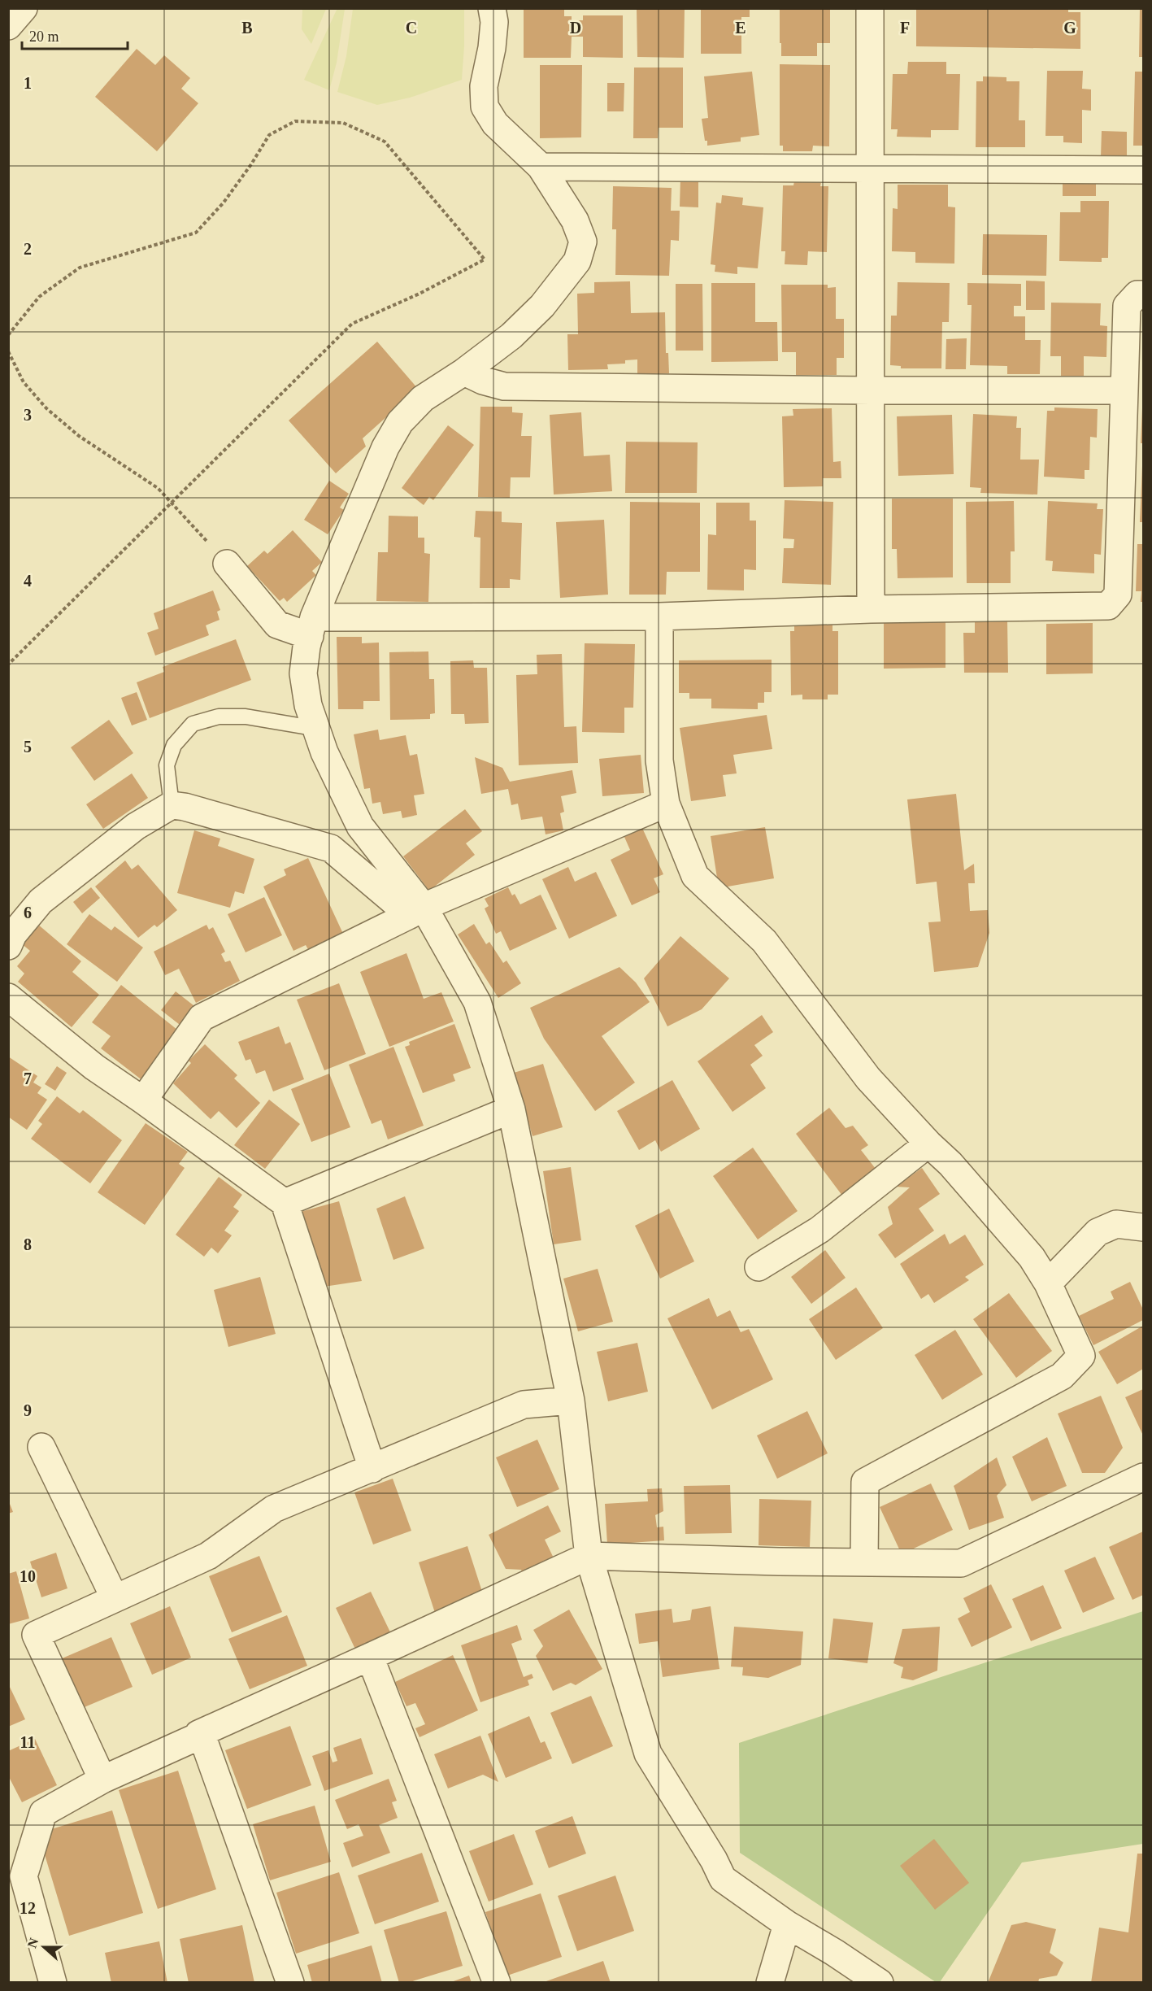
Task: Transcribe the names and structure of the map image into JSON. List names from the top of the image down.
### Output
{
  "scale_bar": "20 m",
  "north": "left",
  "grid": {
    "columns": [
      "B",
      "C",
      "D",
      "E",
      "F",
      "G"
    ],
    "rows": [
      "1",
      "2",
      "3",
      "4",
      "5",
      "6",
      "7",
      "8",
      "9",
      "10",
      "11",
      "12"
    ]
  }
}
